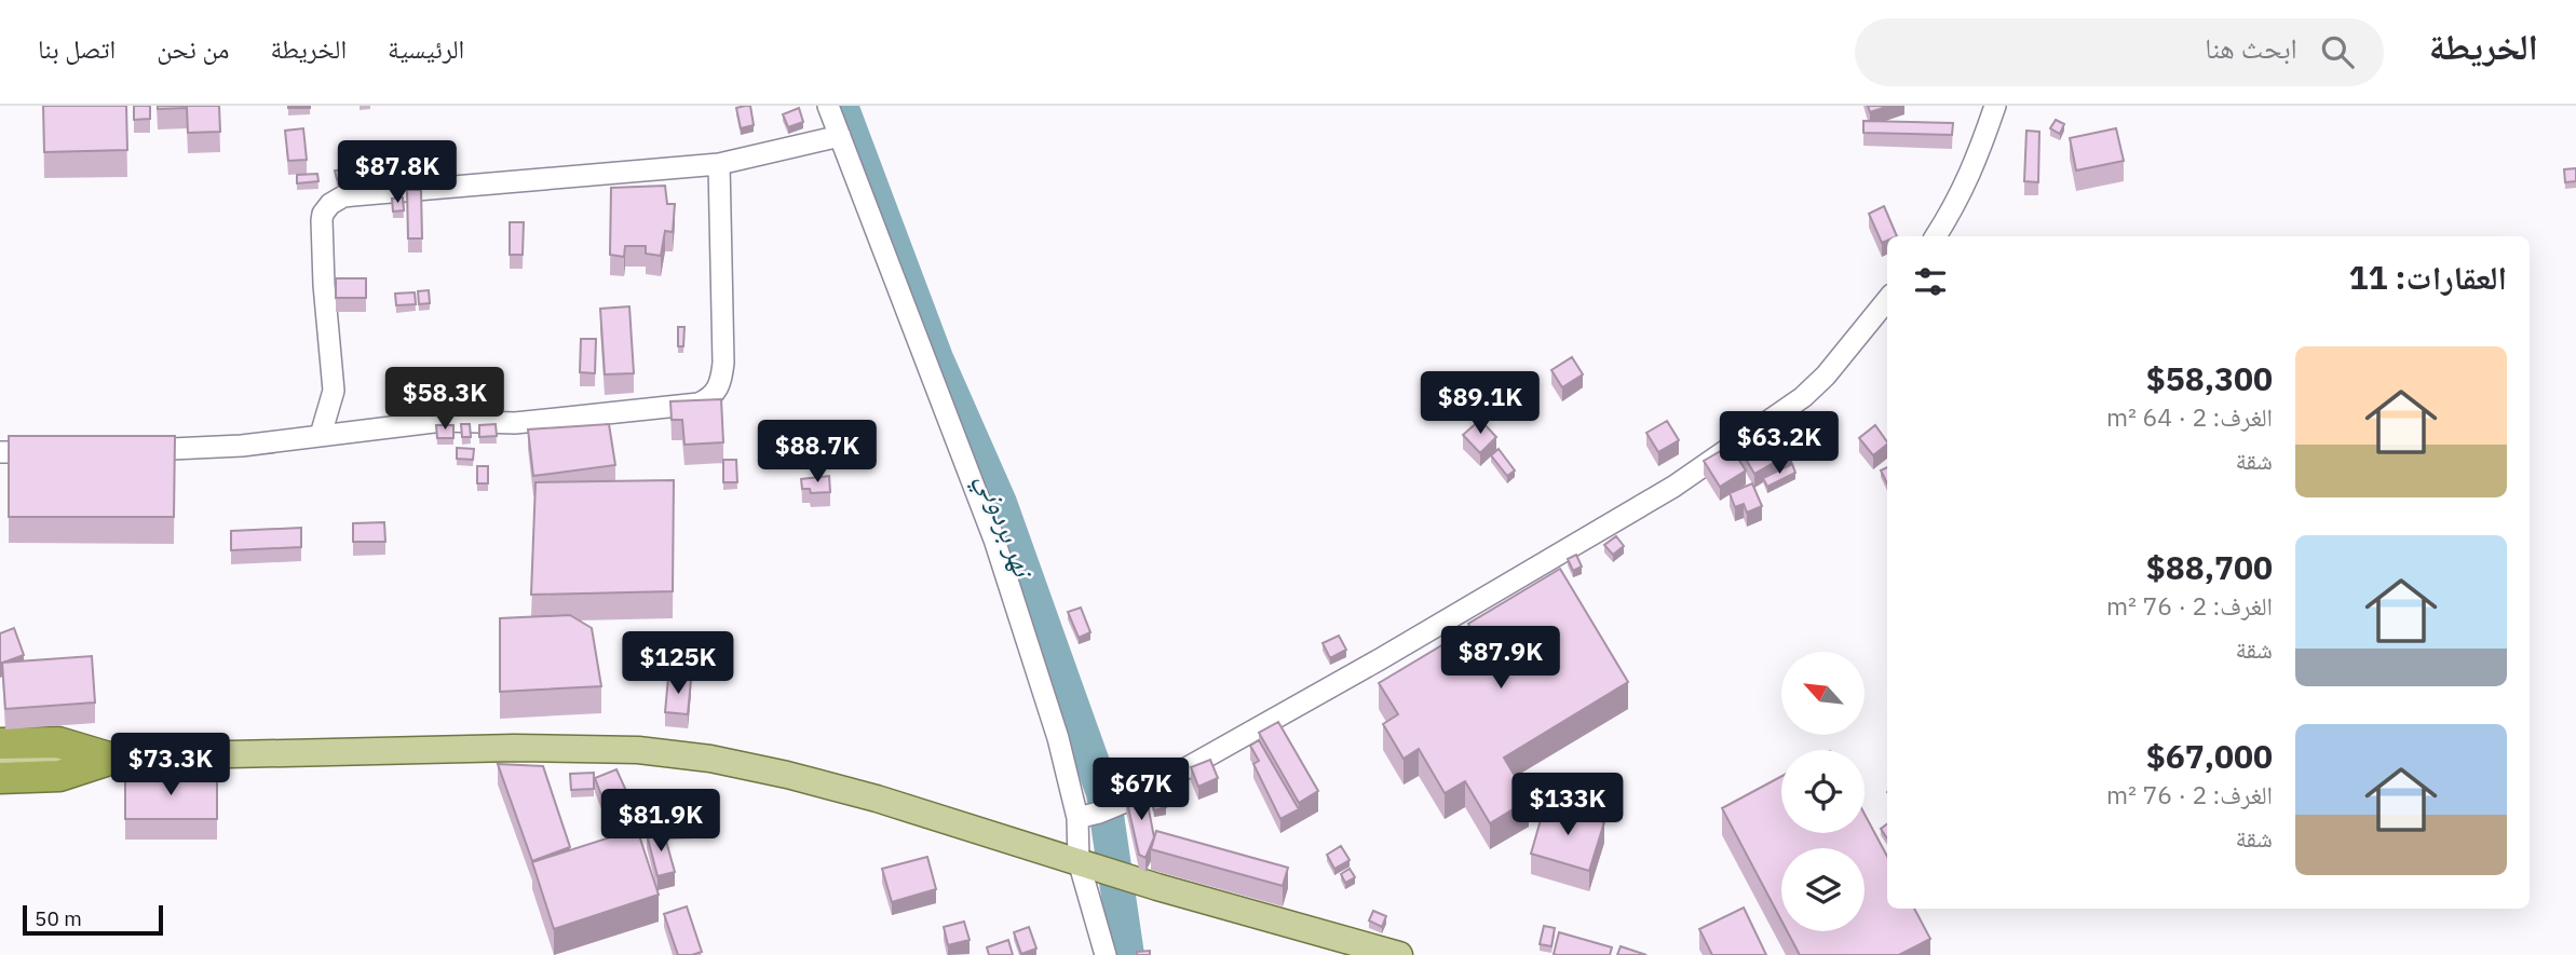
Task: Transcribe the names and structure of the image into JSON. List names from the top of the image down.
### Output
{
  "water": ["نهر بردوني"],
  "scale_bar": "50 m",
  "north": "top left",
  "page": {
    "header": "الخريطة",
    "search": "ابحث هنا",
    "nav": [
      "الرئيسية",
      "الخريطة",
      "من نحن",
      "اتصل بنا"
    ],
    "price": [
      "$87.8K",
      "$58.3K",
      "$89.1K",
      "$63.2K",
      "$88.7K",
      "$87.9K",
      "$125K",
      "$73.3K",
      "$67K",
      "$133K",
      "$81.9K"
    ],
    "heading": "العقارات: 11",
    "list": [
      {
        "name": "$58,300",
        "note": "الغرف: 2 · 64 m² · شقة"
      },
      {
        "name": "$88,700",
        "note": "الغرف: 2 · 76 m² · شقة"
      },
      {
        "name": "$67,000",
        "note": "الغرف: 2 · 76 m² · شقة"
      }
    ],
    "scale": "50 m"
  }
}
